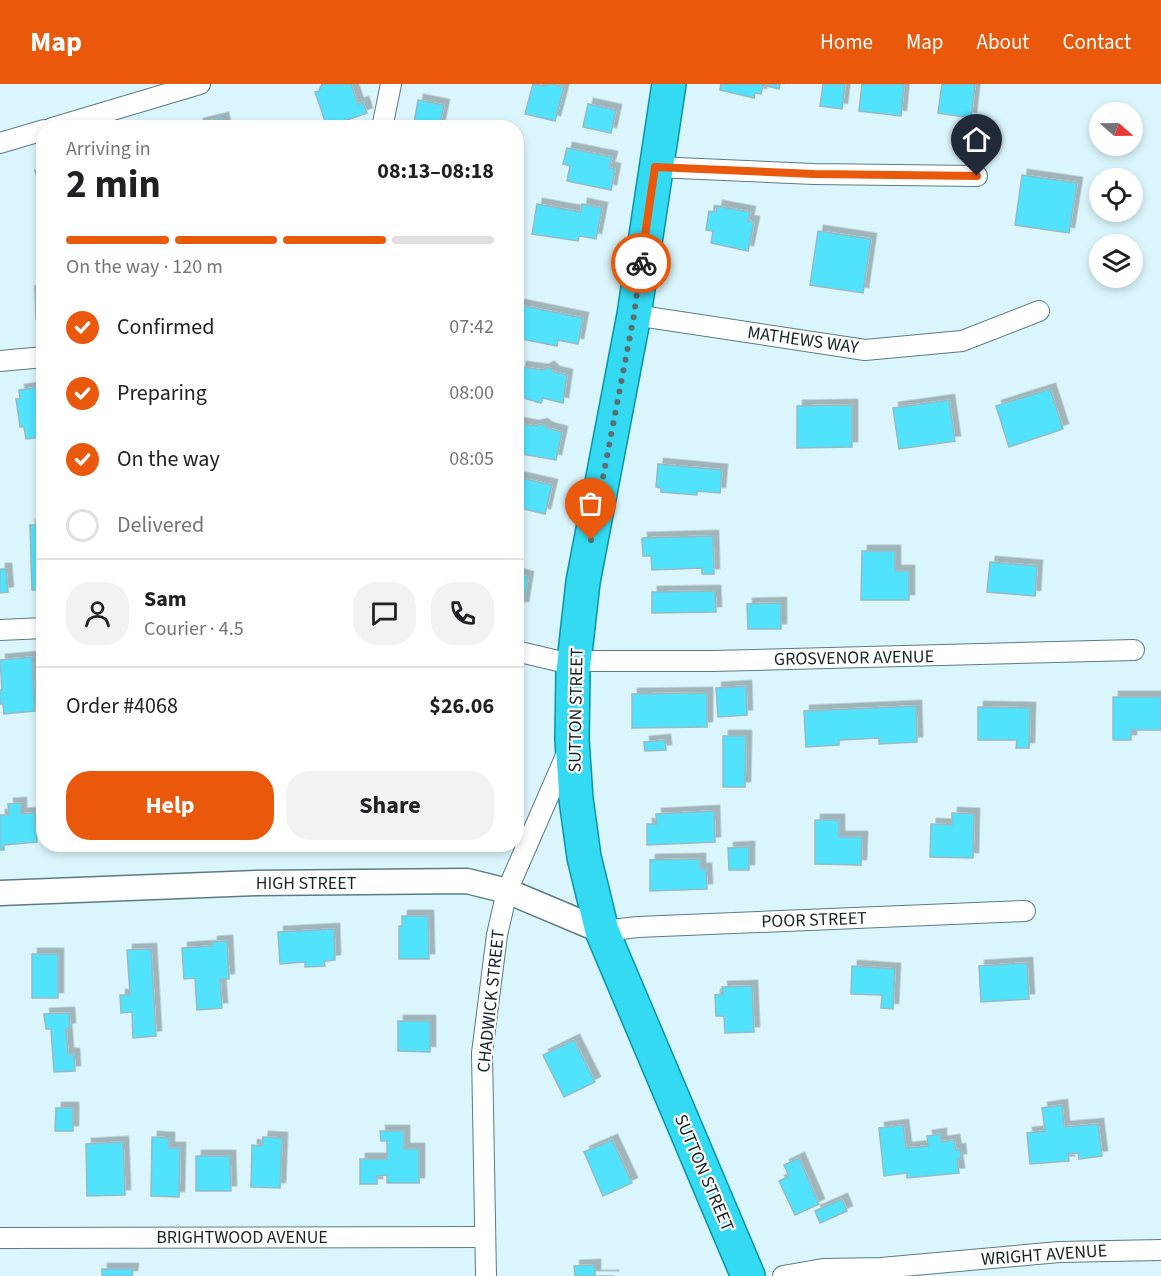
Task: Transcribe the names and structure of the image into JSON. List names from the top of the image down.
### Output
{
  "streets": {
    "highway": ["SUTTON STREET"],
    "street": [
      "MATHEWS WAY",
      "GROSVENOR AVENUE",
      "HIGH STREET",
      "POOR STREET",
      "CHADWICK STREET",
      "BRIGHTWOOD AVENUE",
      "WRIGHT AVENUE"
    ]
  },
  "crossings": [
    ["MATHEWS WAY", "SUTTON STREET"],
    ["GROSVENOR AVENUE", "SUTTON STREET"],
    ["SUTTON STREET", "HIGH STREET"],
    ["SUTTON STREET", "POOR STREET"],
    ["SUTTON STREET", "CHADWICK STREET"],
    ["HIGH STREET", "POOR STREET"],
    ["HIGH STREET", "CHADWICK STREET"],
    ["CHADWICK STREET", "BRIGHTWOOD AVENUE"]
  ],
  "north": "right",
  "page": {
    "header": "Map",
    "nav": [
      "Home",
      "Map",
      "About",
      "Contact"
    ],
    "heading": ["2 min", "Arriving in", "08:13–08:18"],
    "panel": [
      "Sam",
      "Courier · 4.5",
      "Order #4068",
      "$26.06"
    ],
    "bar": "On the way · 120 m",
    "list": [
      ["Confirmed", "07:42"],
      ["Preparing", "08:00"],
      ["On the way", "08:05"],
      "Delivered"
    ],
    "buttons": ["Help", "Share"]
  }
}
